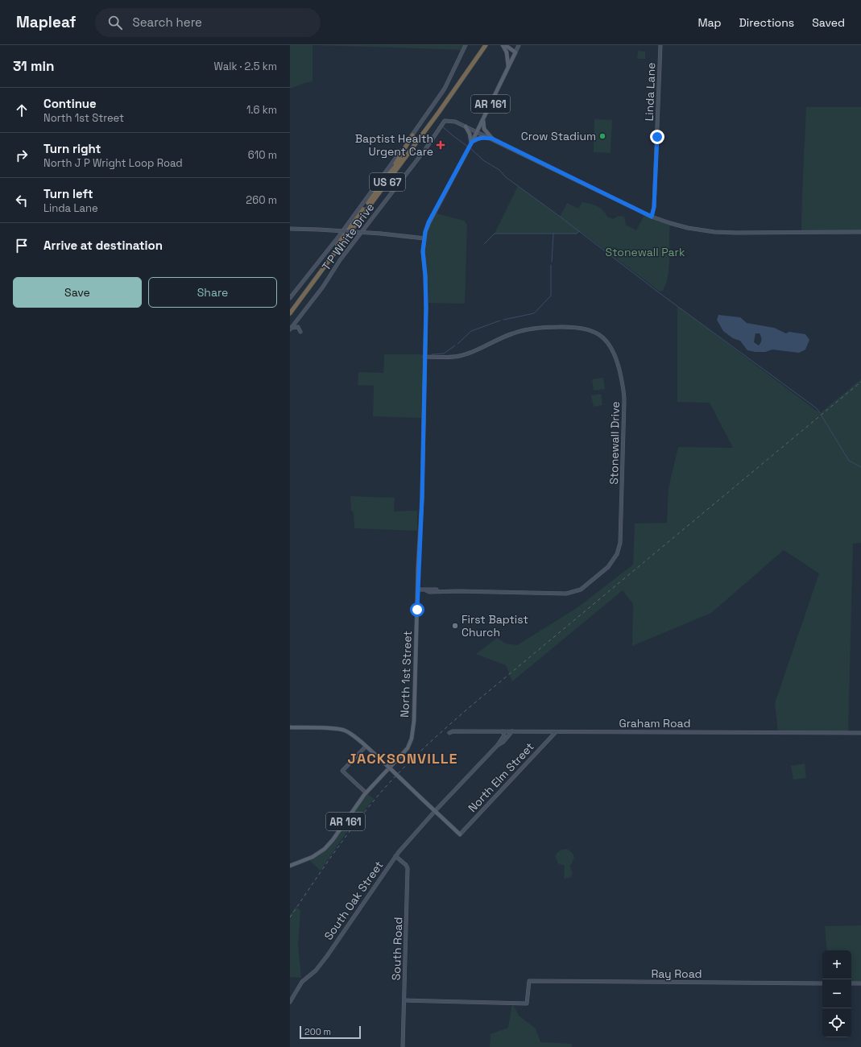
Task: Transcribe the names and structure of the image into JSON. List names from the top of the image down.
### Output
{
  "streets": {
    "highway": ["US 67"],
    "main road": ["AR 161", "North 1st Street"],
    "street": [
      "Linda Lane",
      "T P White Drive",
      "Stonewall Drive",
      "Graham Road",
      "North Elm Street",
      "South Oak Street",
      "South Road",
      "Ray Road"
    ]
  },
  "crossings": [
    ["Linda Lane", "T P White Drive"],
    ["AR 161", "North 1st Street"],
    ["T P White Drive", "North 1st Street"],
    ["Stonewall Drive", "North 1st Street"],
    ["Graham Road", "North Elm Street"],
    ["Graham Road", "South Oak Street"],
    ["South Oak Street", "South Road"],
    ["South Road", "Ray Road"]
  ],
  "districts": ["JACKSONVILLE"],
  "parks": ["Stonewall Park"],
  "places": {
    "other": ["Crow Stadium", "First Baptist Church"],
    "health": ["Baptist Health Urgent Care"]
  },
  "scale_bar": "200 m",
  "page": {
    "header": "Mapleaf",
    "search": "Search here",
    "nav": ["Map", "Directions", "Saved"],
    "heading": ["31 min", "Walk · 2.5 km"],
    "list": [
      ["Continue", "North 1st Street", "1.6 km"],
      ["Turn right", "North J P Wright Loop Road", "610 m"],
      ["Turn left", "Linda Lane", "260 m"],
      "Arrive at destination"
    ],
    "buttons": ["Save", "Share"],
    "map_buttons": ["+", "−"],
    "scale": "200 m"
  }
}
